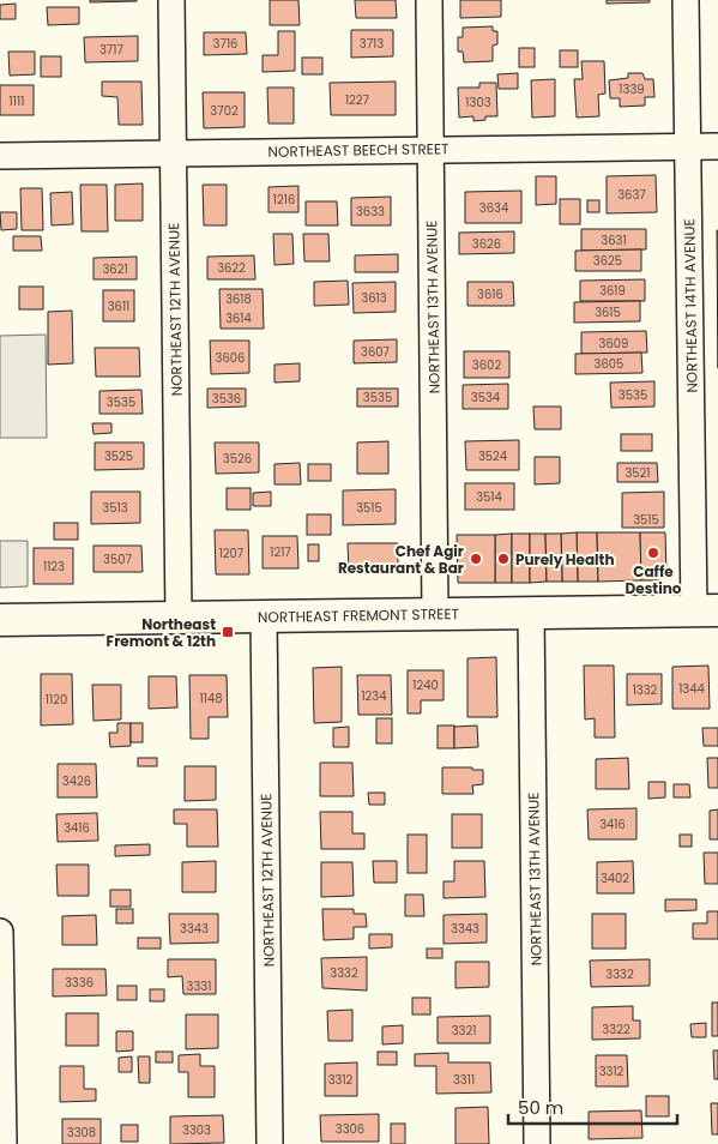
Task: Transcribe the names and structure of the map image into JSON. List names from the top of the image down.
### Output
{
  "streets": {
    "main road": ["NORTHEAST FREMONT STREET"],
    "street": [
      "NORTHEAST BEECH STREET",
      "NORTHEAST 14TH AVENUE",
      "NORTHEAST 13TH AVENUE",
      "NORTHEAST 12TH AVENUE"
    ]
  },
  "crossings": [
    ["NORTHEAST BEECH STREET", "NORTHEAST 14TH AVENUE"],
    ["NORTHEAST BEECH STREET", "NORTHEAST 13TH AVENUE"],
    ["NORTHEAST BEECH STREET", "NORTHEAST 12TH AVENUE"],
    ["NORTHEAST 14TH AVENUE", "NORTHEAST FREMONT STREET"],
    ["NORTHEAST 13TH AVENUE", "NORTHEAST FREMONT STREET"],
    ["NORTHEAST 12TH AVENUE", "NORTHEAST FREMONT STREET"]
  ],
  "places": {
    "other": ["Caffe Destino", "Chef Agir Restaurant & Bar", "Purely Health"],
    "transit": ["Northeast Fremont & 12th"]
  },
  "house_numbers": [
    "3716",
    "3713",
    "3717",
    "1339",
    "1227",
    "1111",
    "1303",
    "3702",
    "3637",
    "1216",
    "3634",
    "3633",
    "3631",
    "3626",
    "3625",
    "3622",
    "3621",
    "3619",
    "3616",
    "3613",
    "3618",
    "3611",
    "3615",
    "3614",
    "3609",
    "3607",
    "3606",
    "3605",
    "3602",
    "3535",
    "3535",
    "3534",
    "3536",
    "3535",
    "3525",
    "3524",
    "3526",
    "3521",
    "3514",
    "3513",
    "3515",
    "3515",
    "1217",
    "1207",
    "3507",
    "1123",
    "1240",
    "1344",
    "1332",
    "1234",
    "1148",
    "1120",
    "3426",
    "3416",
    "3416",
    "3402",
    "3343",
    "3343",
    "3332",
    "3332",
    "3336",
    "3331",
    "3322",
    "3321",
    "3312",
    "3312",
    "3311",
    "3306",
    "3303",
    "3308"
  ],
  "scale_bar": "50 m"
}
